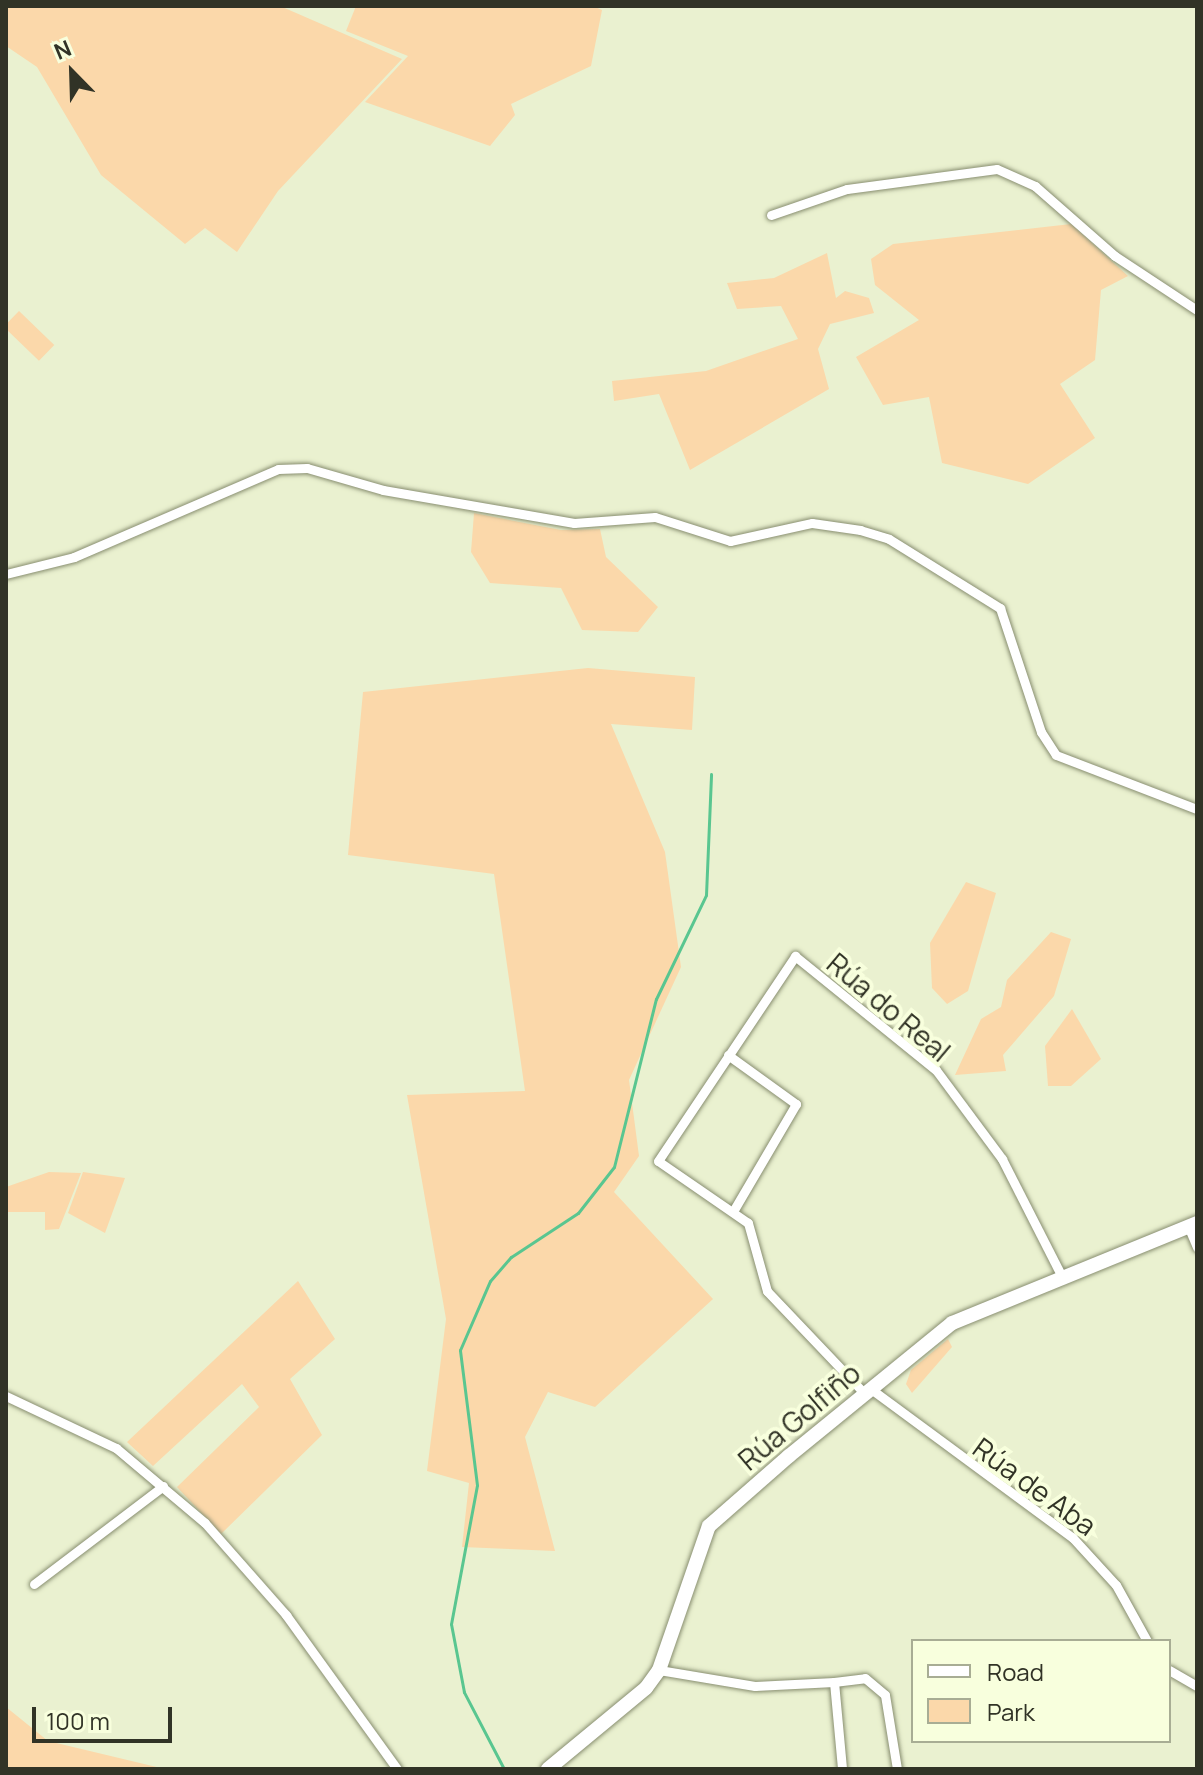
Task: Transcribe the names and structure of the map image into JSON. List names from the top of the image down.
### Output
{
  "streets": {
    "main road": ["Rúa Golfiño"],
    "street": ["Rúa do Real", "Rúa de Aba"]
  },
  "crossings": [
    ["Rúa do Real", "Rúa Golfiño"],
    ["Rúa do Real", "Rúa de Aba"],
    ["Rúa Golfiño", "Rúa de Aba"]
  ],
  "legend": ["Road", "Park"],
  "scale_bar": "100 m",
  "north": "top left"
}
